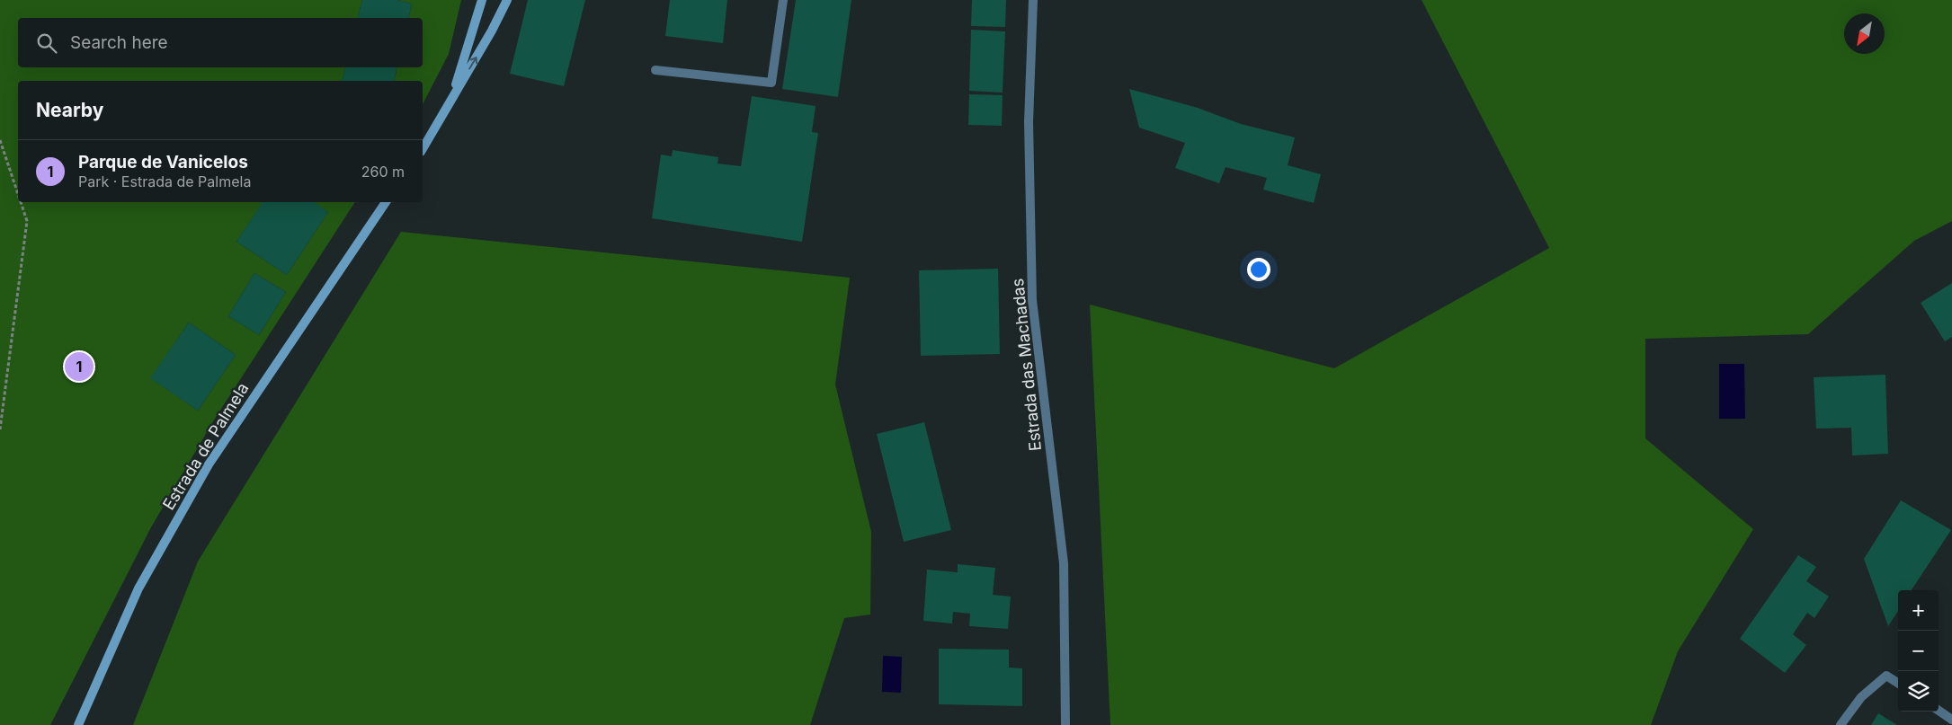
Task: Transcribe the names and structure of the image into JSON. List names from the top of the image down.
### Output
{
  "streets": {
    "street": ["Estrada das Machadas", "Estrada de Palmela"]
  },
  "north": "bottom left",
  "page": {
    "search": "Search here",
    "heading": "Nearby",
    "list": [
      {
        "mark": "1",
        "name": "Parque de Vanicelos",
        "note": "Park · Estrada de Palmela",
        "value": "260 m"
      }
    ],
    "pins": "1",
    "map_buttons": ["+", "−"]
  }
}
